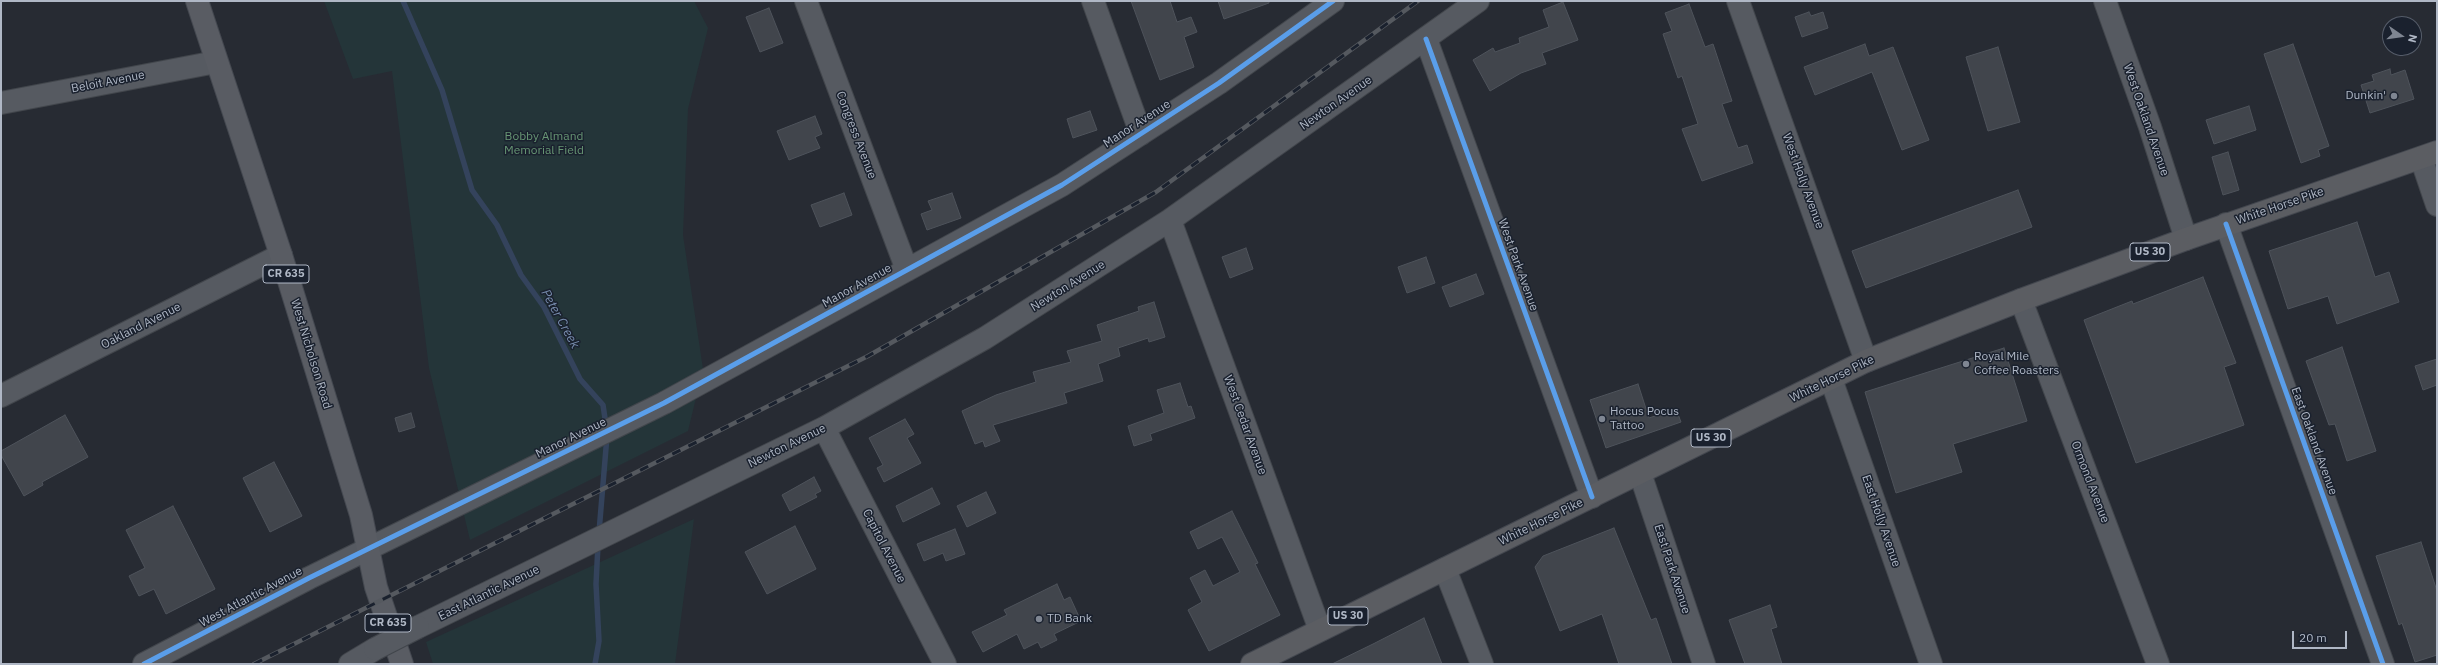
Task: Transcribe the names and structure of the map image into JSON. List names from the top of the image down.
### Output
{
  "streets": {
    "highway": ["White Horse Pike", "US 30"],
    "main road": ["CR 635", "West Nicholson Road"],
    "street": [
      "Beloit Avenue",
      "Newton Avenue",
      "West Oakland Avenue",
      "Manor Avenue",
      "Congress Avenue",
      "West Holly Avenue",
      "West Park Avenue",
      "Oakland Avenue",
      "West Cedar Avenue",
      "East Oakland Avenue",
      "Ormond Avenue",
      "East Holly Avenue",
      "Capitol Avenue",
      "East Park Avenue",
      "East Atlantic Avenue",
      "West Atlantic Avenue"
    ]
  },
  "crossings": [
    ["Beloit Avenue", "West Nicholson Road"],
    ["Newton Avenue", "West Park Avenue"],
    ["Newton Avenue", "West Cedar Avenue"],
    ["Newton Avenue", "Capitol Avenue"],
    ["Newton Avenue", "East Atlantic Avenue"],
    ["West Oakland Avenue", "White Horse Pike"],
    ["Manor Avenue", "Congress Avenue"],
    ["Manor Avenue", "West Nicholson Road"],
    ["Manor Avenue", "West Atlantic Avenue"],
    ["West Holly Avenue", "White Horse Pike"],
    ["White Horse Pike", "West Park Avenue"],
    ["White Horse Pike", "West Cedar Avenue"],
    ["White Horse Pike", "East Oakland Avenue"],
    ["White Horse Pike", "Ormond Avenue"],
    ["White Horse Pike", "East Holly Avenue"],
    ["White Horse Pike", "East Park Avenue"],
    ["Oakland Avenue", "West Nicholson Road"],
    ["West Nicholson Road", "West Atlantic Avenue"]
  ],
  "water": ["Peter Creek"],
  "parks": ["Bobby Almand Memorial Field"],
  "places": [
    "Dunkin'",
    "Royal Mile Coffee Roasters",
    "Hocus Pocus Tattoo",
    "TD Bank"
  ],
  "scale_bar": "20 m",
  "north": "right"
}
